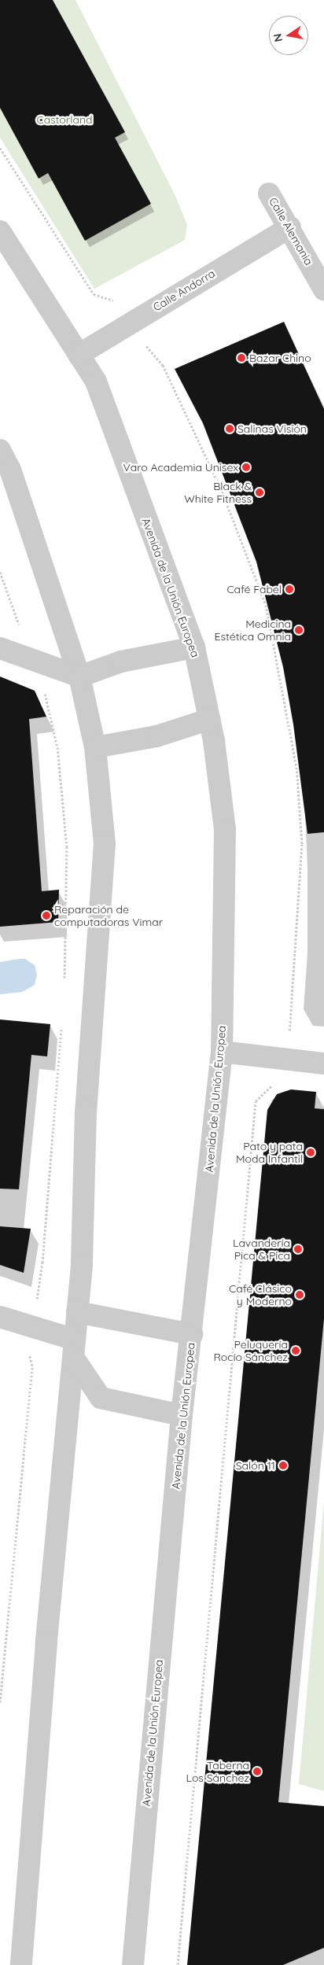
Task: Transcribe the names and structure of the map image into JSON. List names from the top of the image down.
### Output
{
  "streets": {
    "street": ["Calle Alemania", "Calle Andorra", "Avenida de la Unión Europea"]
  },
  "crossings": [
    ["Calle Alemania", "Calle Andorra"],
    ["Calle Andorra", "Avenida de la Unión Europea"]
  ],
  "parks": ["Castorland"],
  "places": [
    "Bazar Chino",
    "Salinas Visión",
    "Varo Academia Unisex",
    "Black & White Fitness",
    "Café Fabel",
    "Medicina Estética Omnia",
    "Reparación de computadoras Vimar",
    "Pato y pata Moda Infantil",
    "Lavandería Pica & Pica",
    "Café Clásico y Moderno",
    "Peluquería Rocío Sánchez",
    "Salón 11",
    "Taberna Los Sánchez"
  ],
  "north": "left"
}
